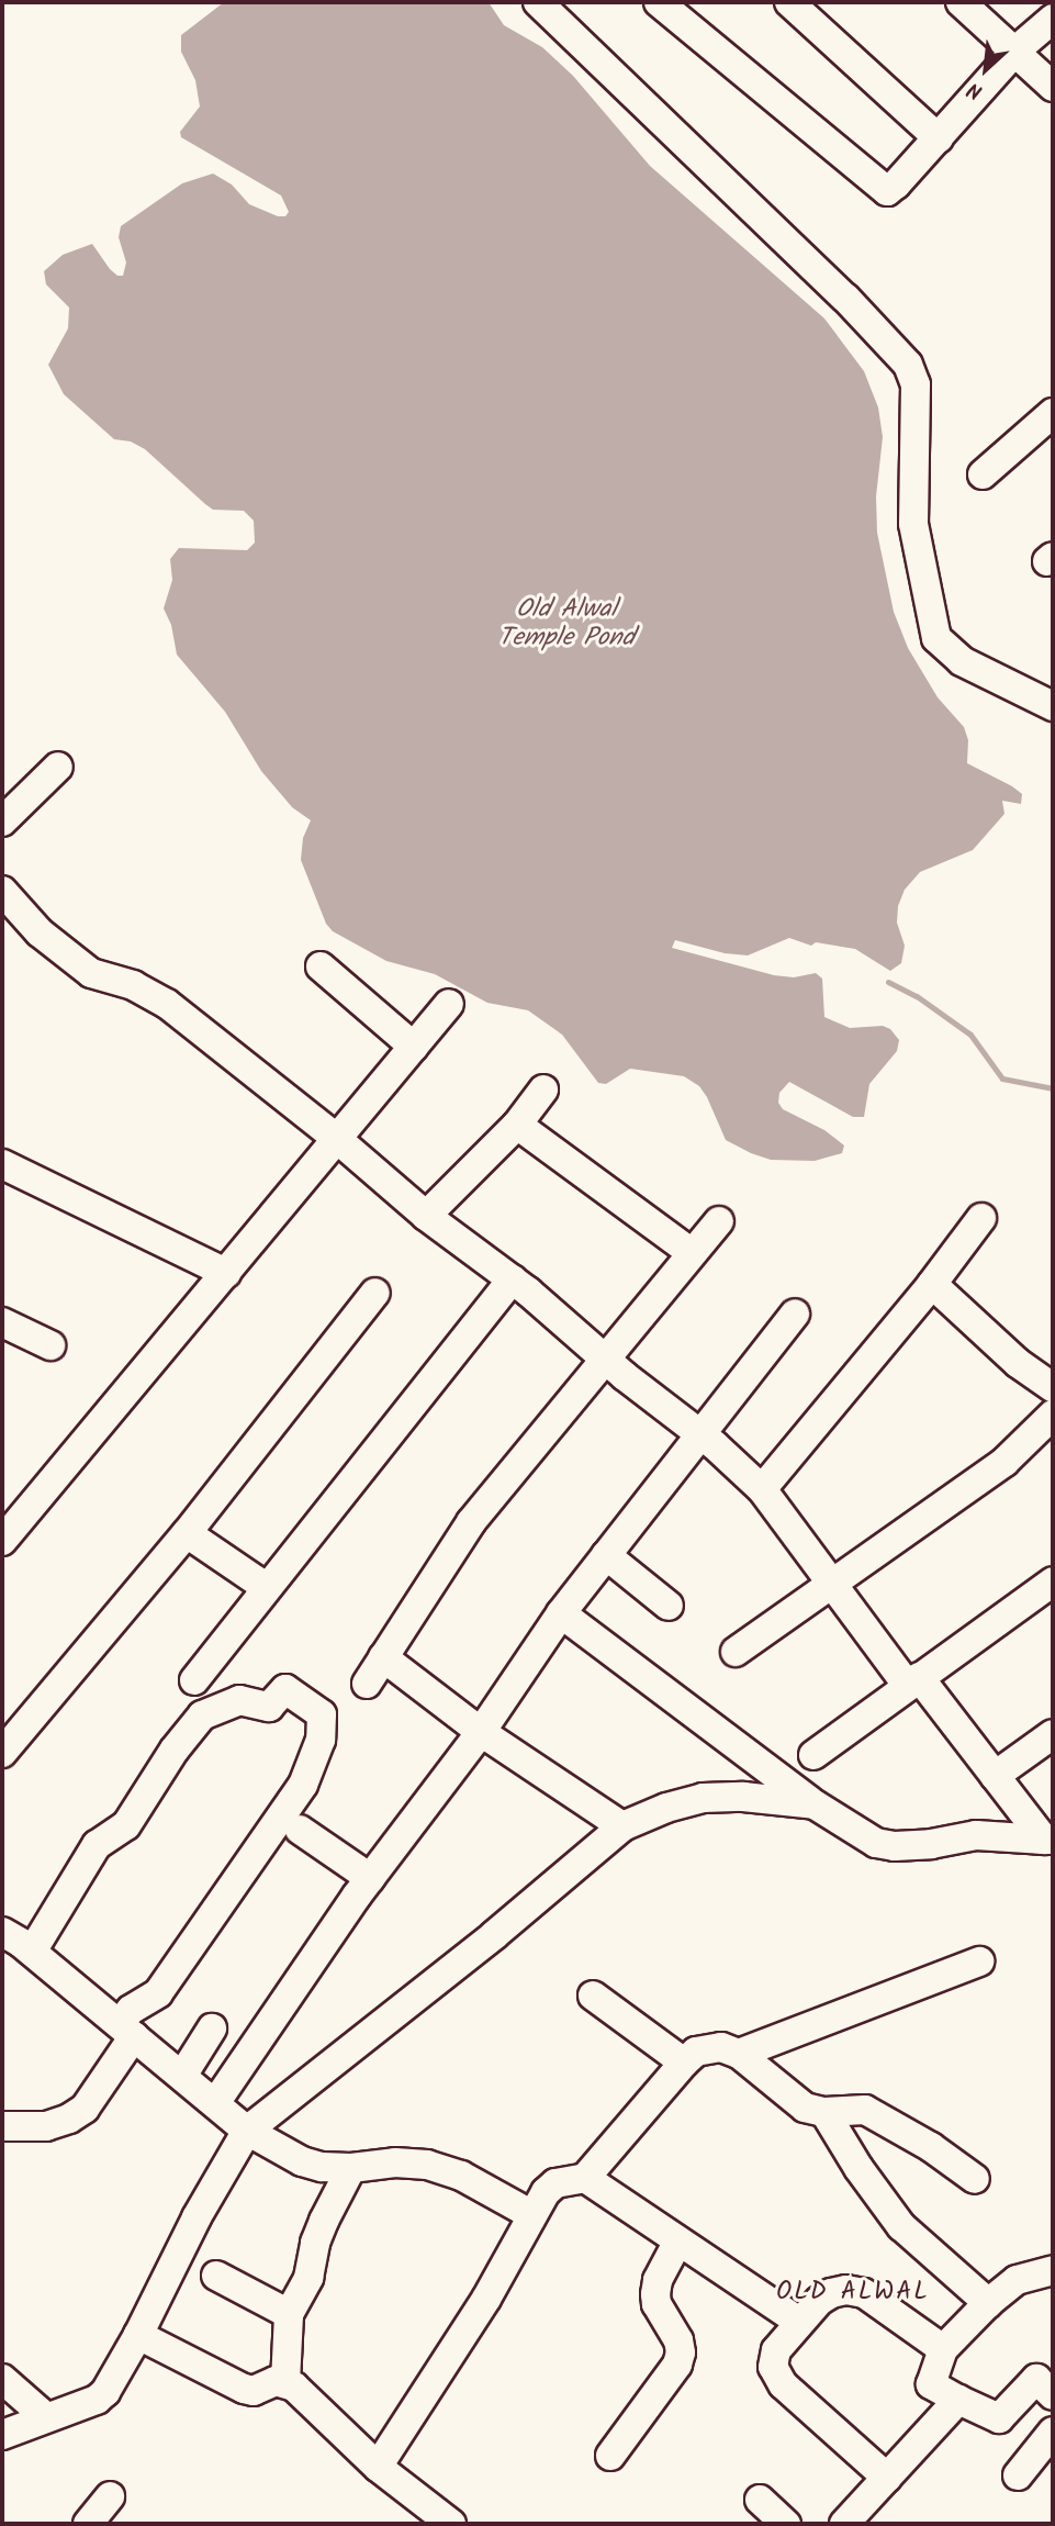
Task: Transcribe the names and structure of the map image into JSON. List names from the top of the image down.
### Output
{
  "districts": ["OLD ALWAL"],
  "water": ["Old Alwal Temple Pond"],
  "north": "bottom left"
}
